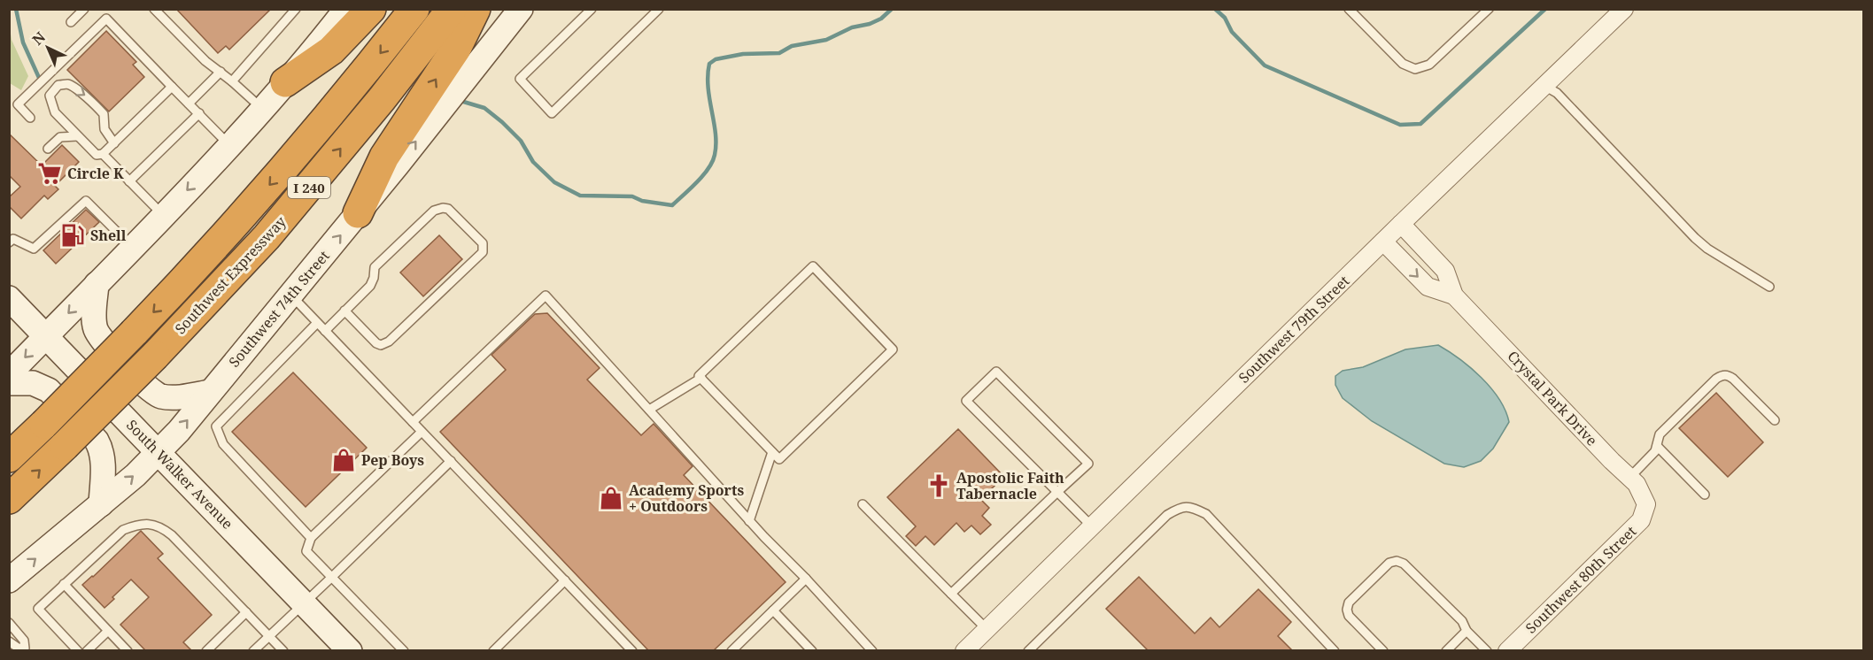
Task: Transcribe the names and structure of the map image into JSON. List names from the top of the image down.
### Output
{
  "streets": {
    "highway": ["I 240", "Southwest Expressway"],
    "main road": ["Southwest 74th Street", "South Walker Avenue"],
    "street": ["Southwest 79th Street", "Crystal Park Drive", "Southwest 80th Street"]
  },
  "crossings": [
    ["Southwest 74th Street", "South Walker Avenue"],
    ["Southwest 79th Street", "Crystal Park Drive"],
    ["Crystal Park Drive", "Southwest 80th Street"]
  ],
  "places": {
    "supermarket": ["Circle K"],
    "fuel station": ["Shell"],
    "shop": ["Pep Boys", "Academy Sports + Outdoors"],
    "church": ["Apostolic Faith Tabernacle"]
  },
  "north": "top left"
}
